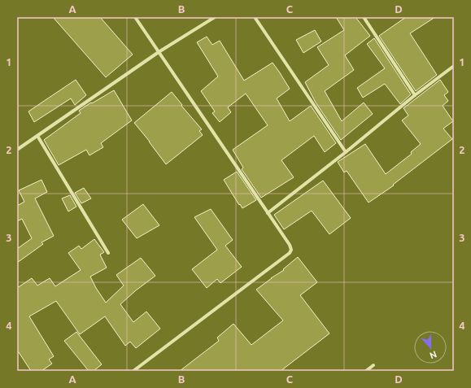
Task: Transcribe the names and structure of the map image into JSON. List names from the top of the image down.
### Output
{
  "north": "bottom",
  "grid": {
    "columns": [
      "A",
      "B",
      "C",
      "D"
    ],
    "rows": [
      "1",
      "2",
      "3",
      "4"
    ]
  }
}
